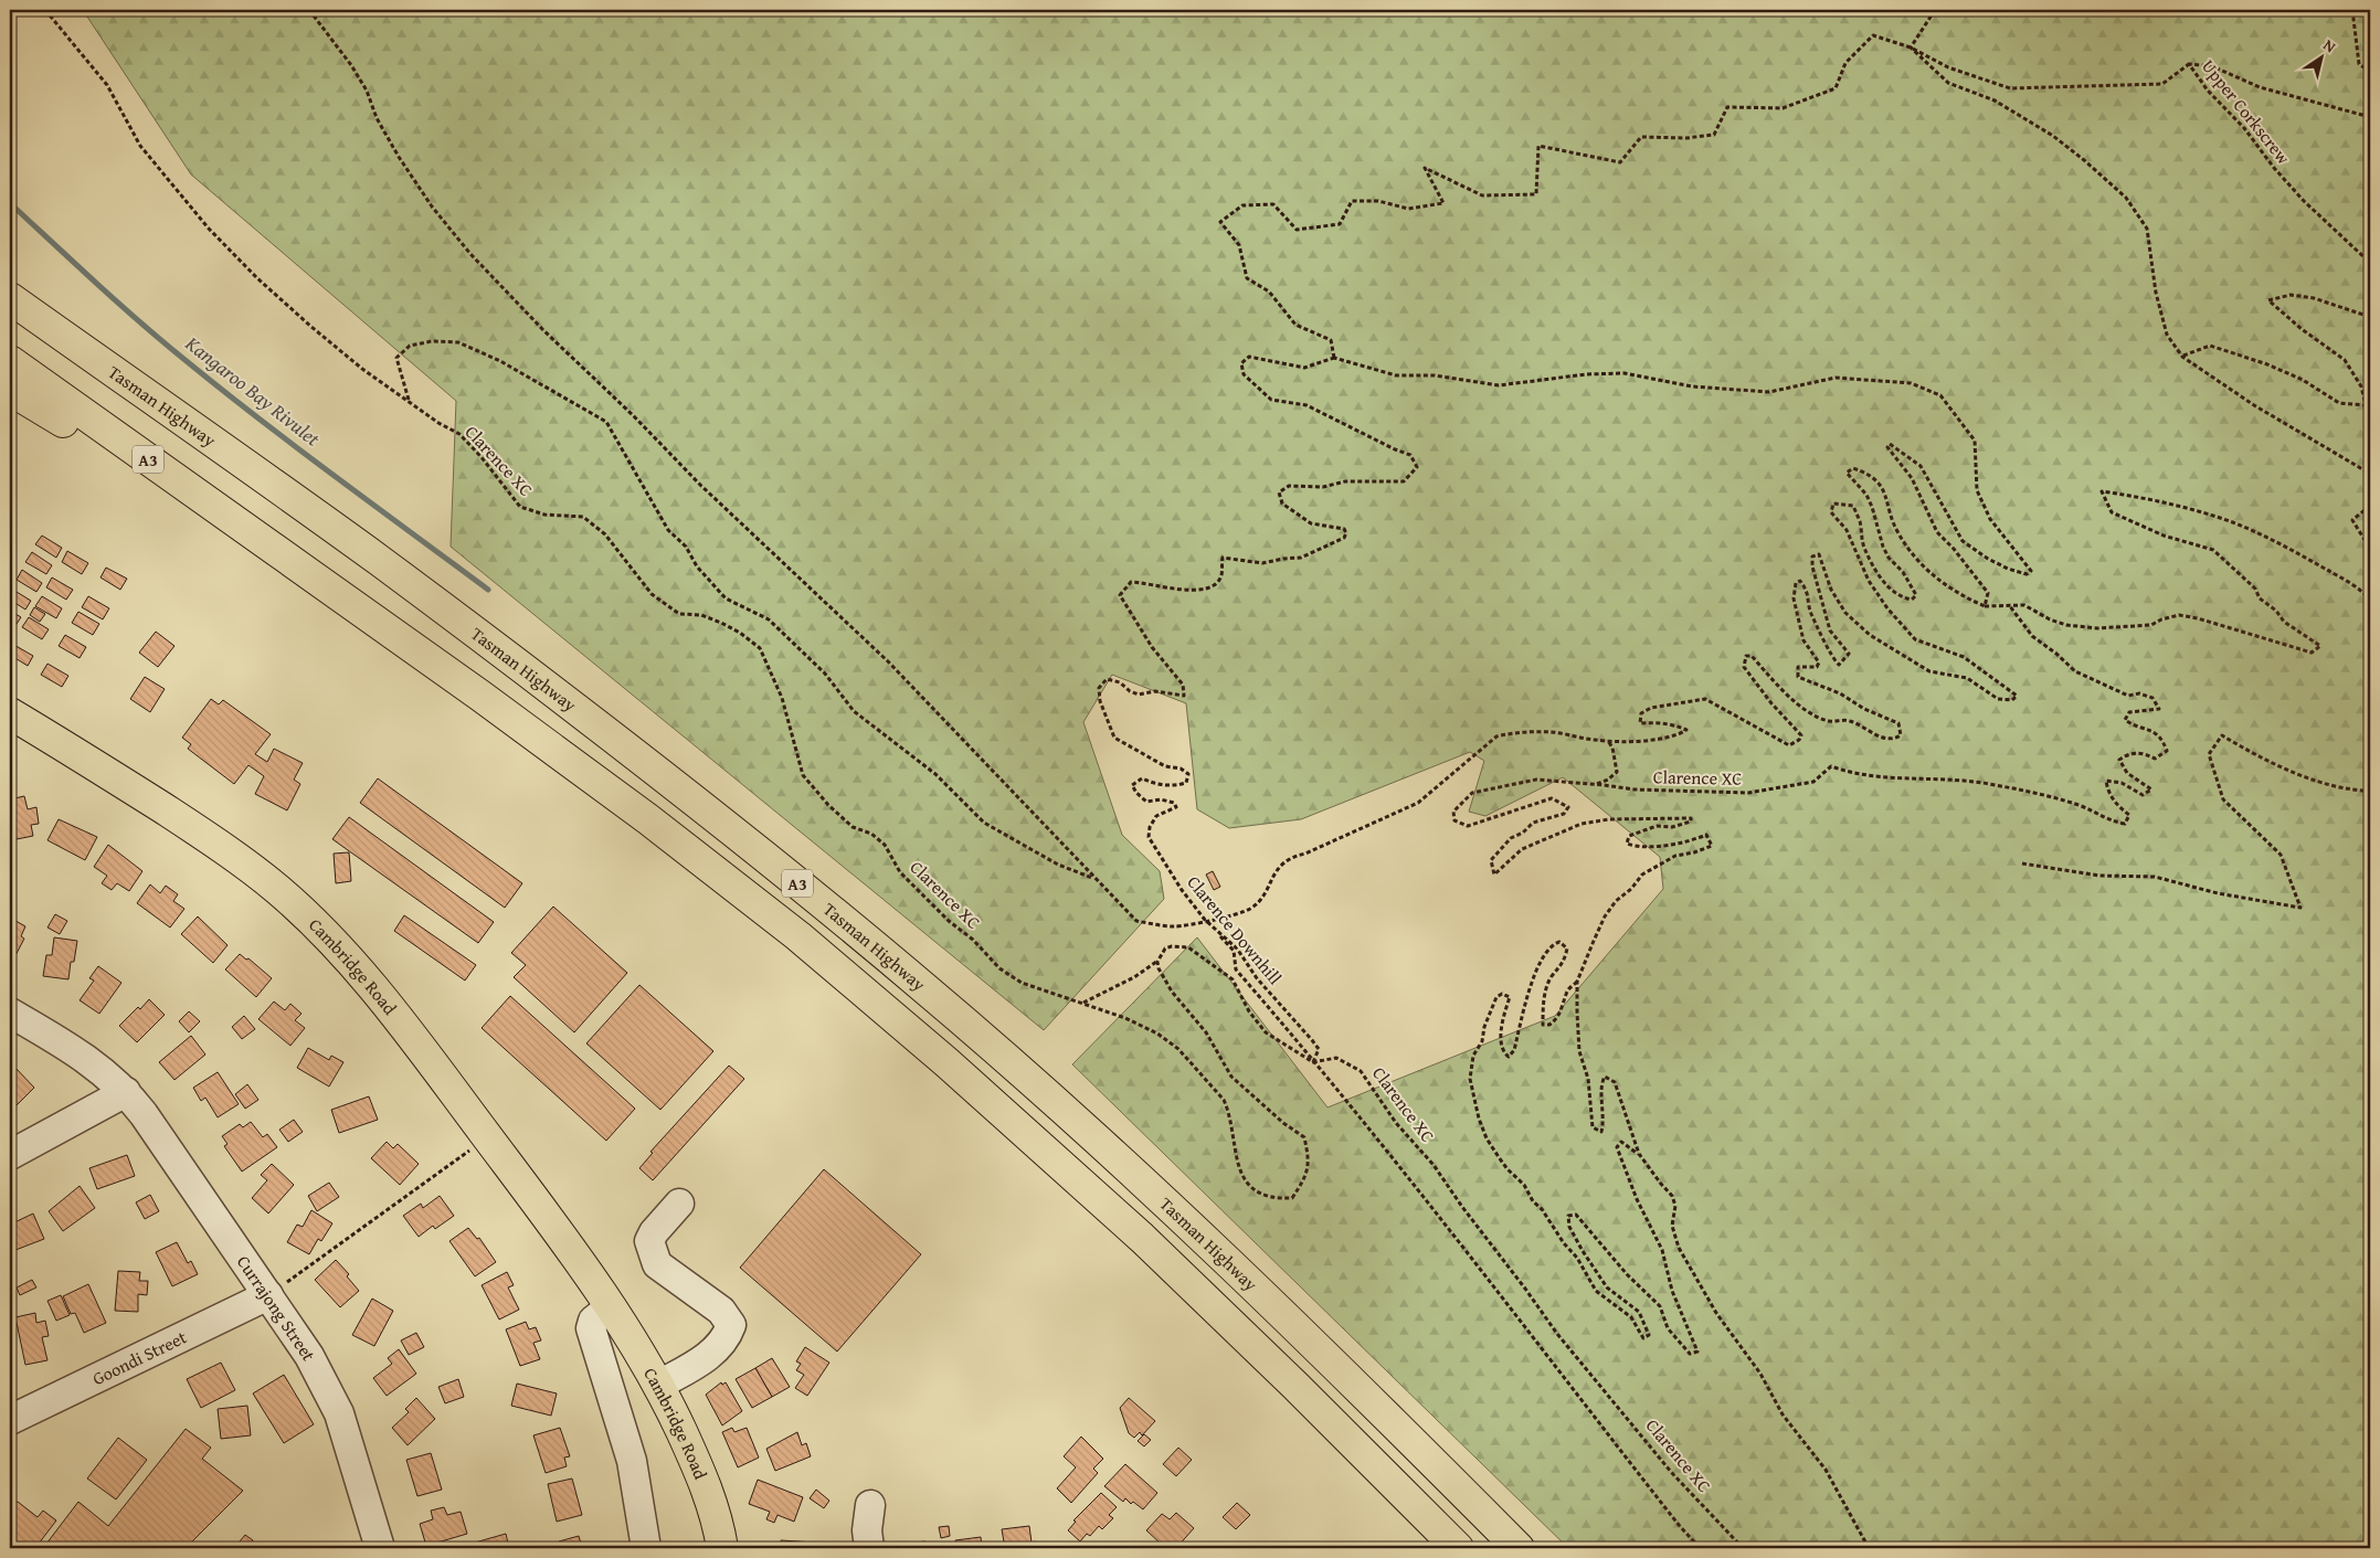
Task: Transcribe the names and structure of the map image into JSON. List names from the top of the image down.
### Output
{
  "streets": {
    "main road": ["Tasman Highway", "A3", "Cambridge Road"],
    "street": ["Currajong Street", "Goondi Street"],
    "path": ["Upper Corkscrew", "Clarence XC", "Clarence Downhill"]
  },
  "crossings": [
    ["Clarence XC", "Clarence Downhill"],
    ["Currajong Street", "Goondi Street"]
  ],
  "water": ["Kangaroo Bay Rivulet"],
  "north": "top right"
}
